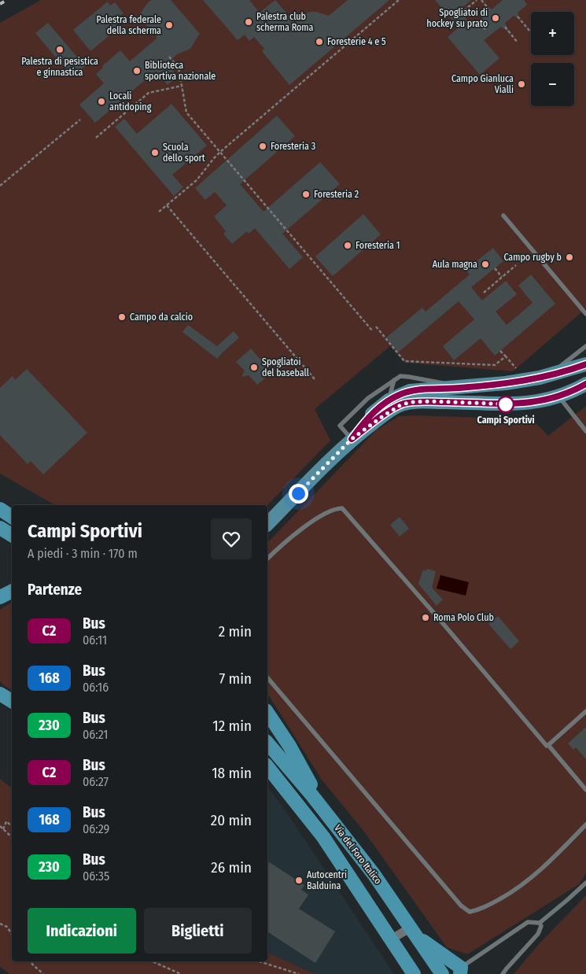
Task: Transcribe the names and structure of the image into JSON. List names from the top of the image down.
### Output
{
  "streets": {
    "highway": ["Via del Foro Italico"]
  },
  "places": [
    "Spogliatoi di hockey su prato",
    "Palestra club scherma Roma",
    "Palestra federale della scherma",
    "Foresterie 4 e 5",
    "Palestra di pesistica e ginnastica",
    "Biblioteca sportiva nazionale",
    "Campo Gianluca Vialli",
    "Locali antidoping",
    "Foresteria 3",
    "Scuola dello sport",
    "Foresteria 2",
    "Foresteria 1",
    "Campo rugby b",
    "Aula magna",
    "Campo da calcio",
    "Spogliatoi del baseball",
    "Campi Sportivi",
    "Roma Polo Club",
    "Autocentri Balduina"
  ],
  "lines": ["bus line C2"],
  "page": {
    "map_buttons": ["+", "−"],
    "heading": [
      ["Campi Sportivi", "A piedi · 3 min · 170 m"],
      "Partenze"
    ],
    "list": [
      {
        "mark": "C2",
        "name": "Bus",
        "note": "06:11",
        "value": "2 min"
      },
      {
        "mark": "168",
        "name": "Bus",
        "note": "06:16",
        "value": "7 min"
      },
      {
        "mark": "230",
        "name": "Bus",
        "note": "06:21",
        "value": "12 min"
      },
      {
        "mark": "C2",
        "name": "Bus",
        "note": "06:27",
        "value": "18 min"
      },
      {
        "mark": "168",
        "name": "Bus",
        "note": "06:29",
        "value": "20 min"
      },
      {
        "mark": "230",
        "name": "Bus",
        "note": "06:35",
        "value": "26 min"
      }
    ],
    "buttons": ["Indicazioni", "Biglietti"]
  }
}
